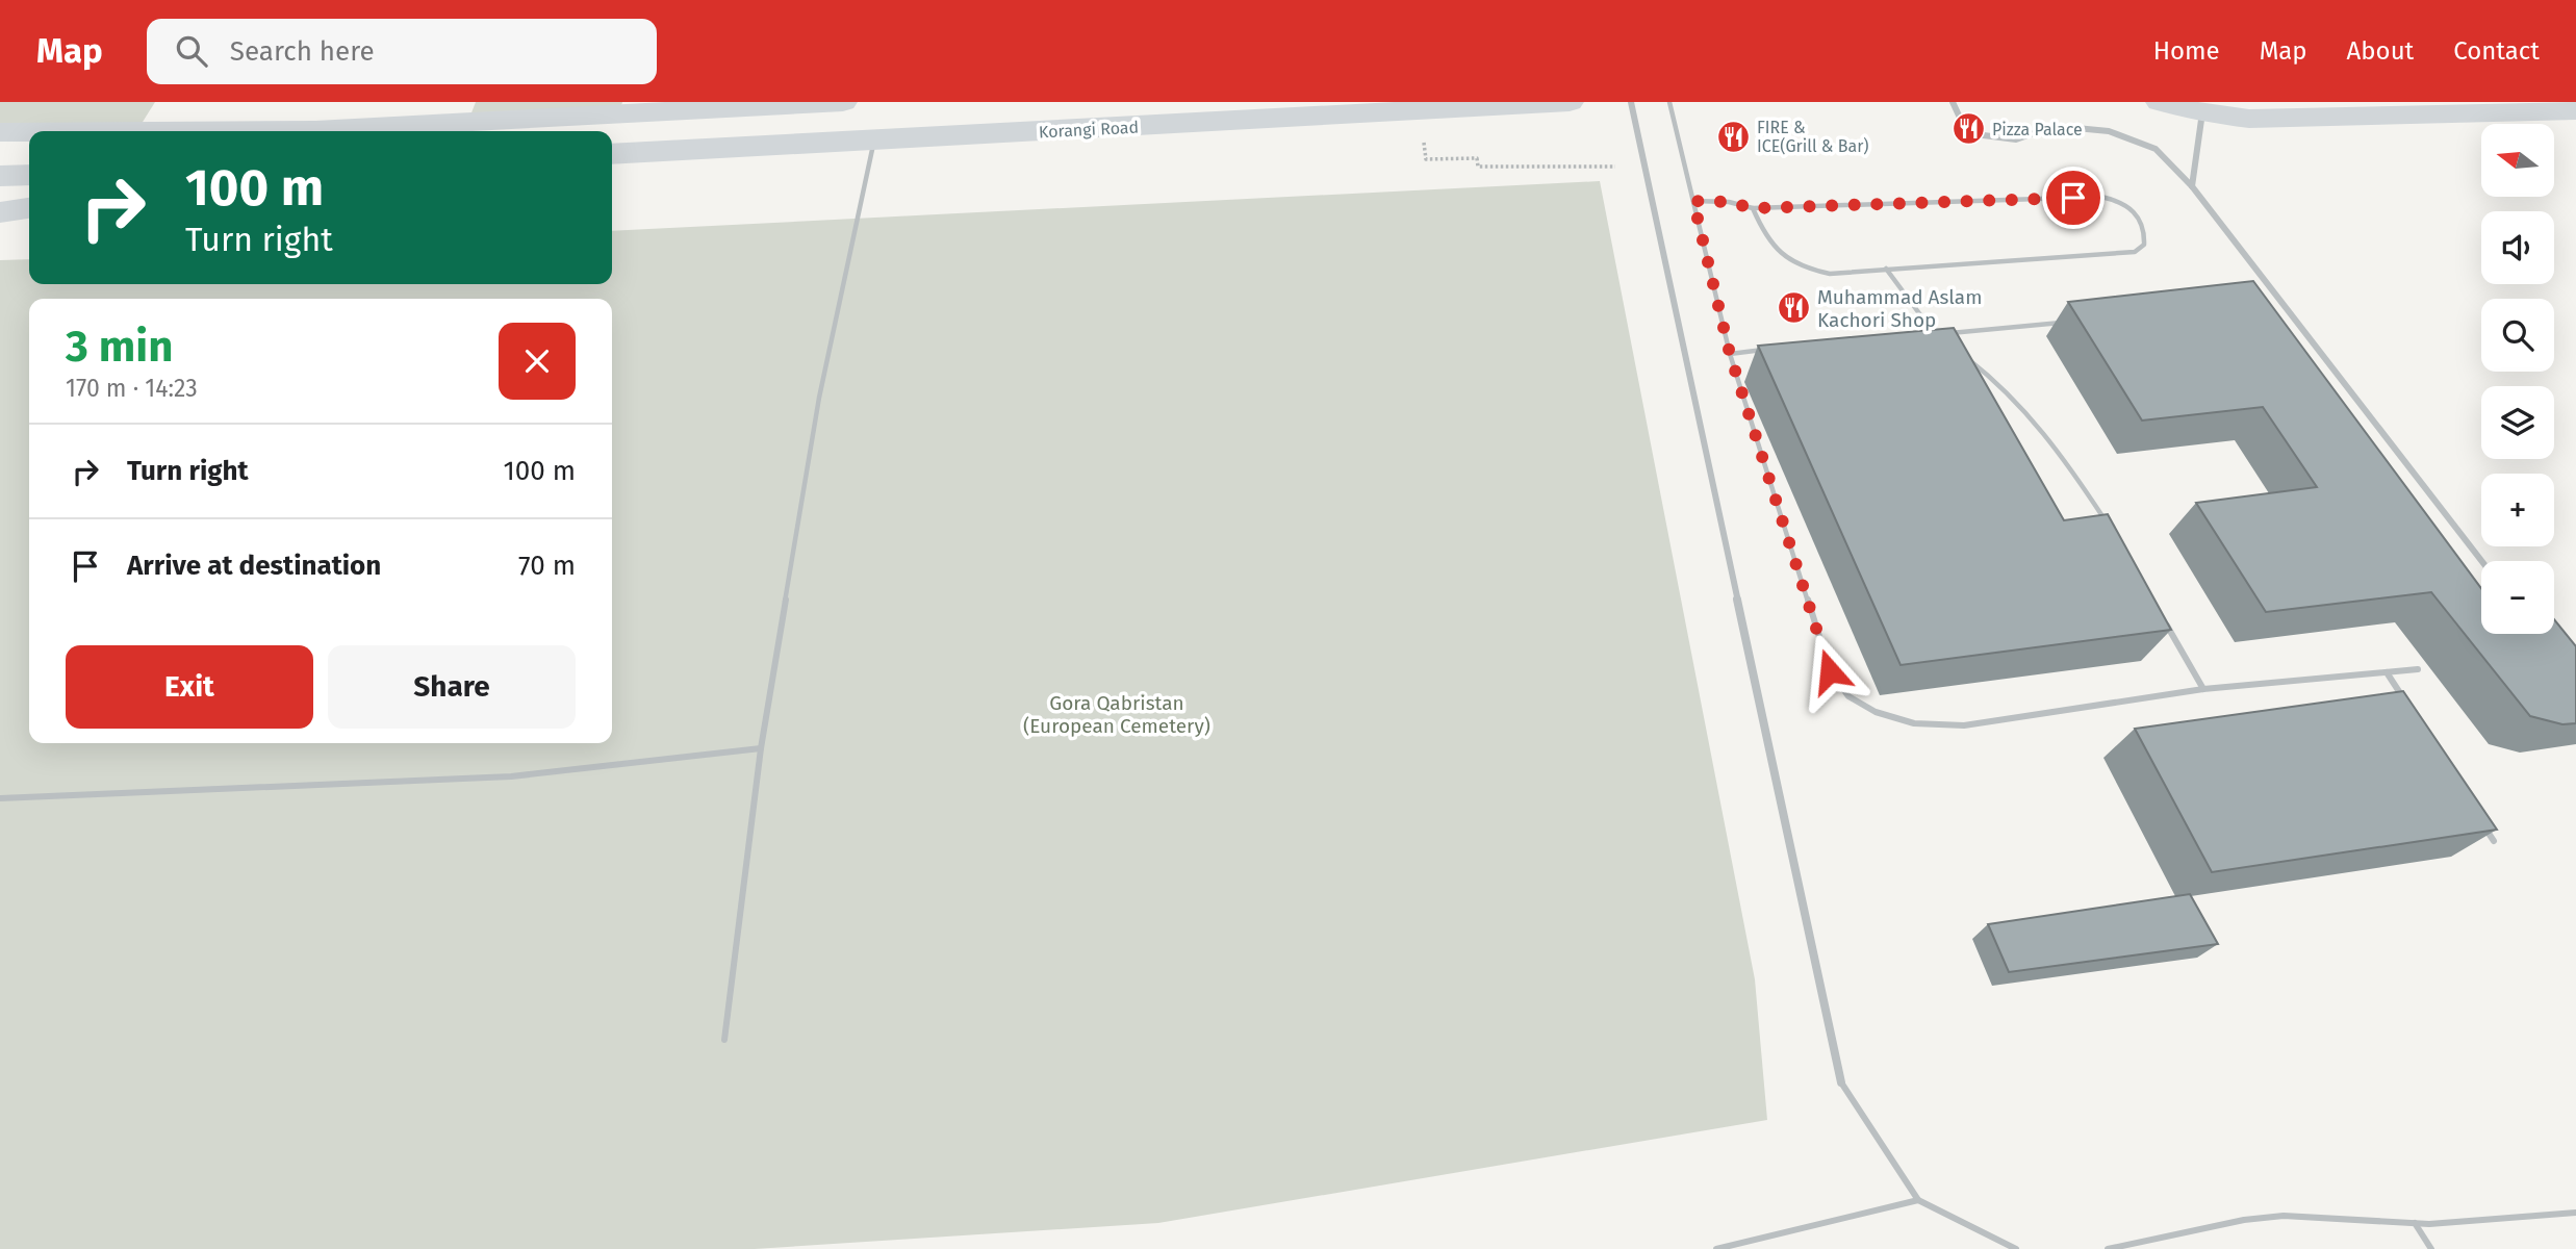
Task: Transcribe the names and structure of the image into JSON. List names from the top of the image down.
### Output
{
  "streets": {
    "main road": ["Korangi Road"]
  },
  "parks": ["Gora Qabristan (European Cemetery)"],
  "places": {
    "restaurant": ["Pizza Palace", "FIRE & ICE(Grill & Bar)", "Muhammad Aslam Kachori Shop"]
  },
  "north": "left",
  "page": {
    "header": "Map",
    "search": "Search here",
    "nav": [
      "Home",
      "Map",
      "About",
      "Contact"
    ],
    "map_buttons": ["+", "−"],
    "turn": ["100 m", "Turn right"],
    "heading": ["3 min", "170 m · 14:23"],
    "list": [
      {
        "name": "Turn right",
        "value": "100 m"
      },
      {
        "name": "Arrive at destination",
        "value": "70 m"
      }
    ],
    "buttons": ["Exit", "Share"]
  }
}
